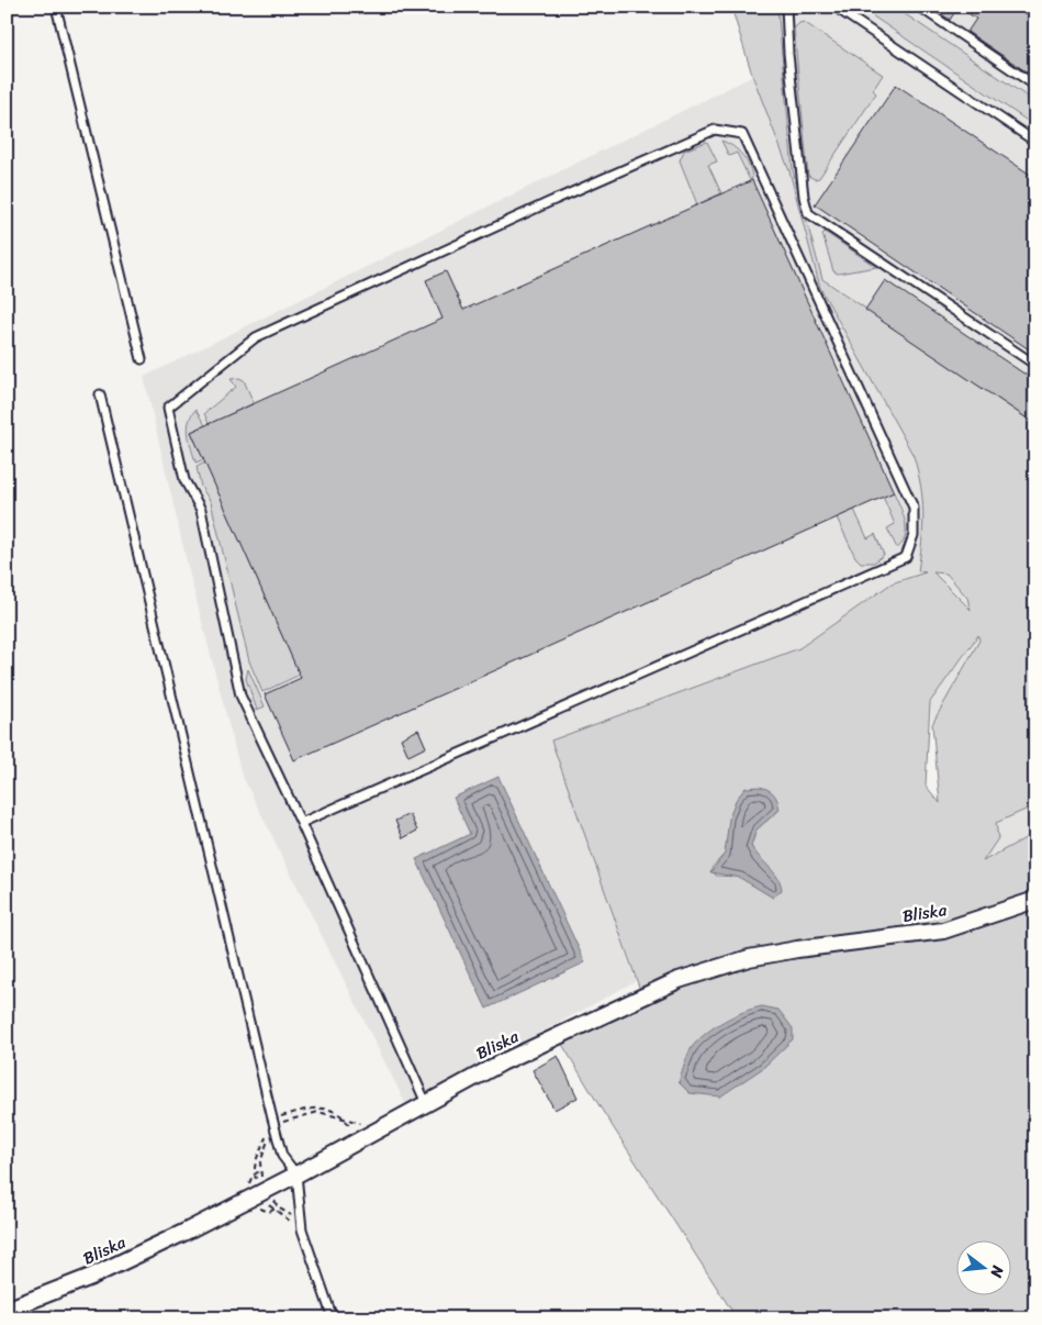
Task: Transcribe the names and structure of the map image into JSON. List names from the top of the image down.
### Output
{
  "streets": {
    "street": ["Bliska"]
  },
  "north": "right"
}
